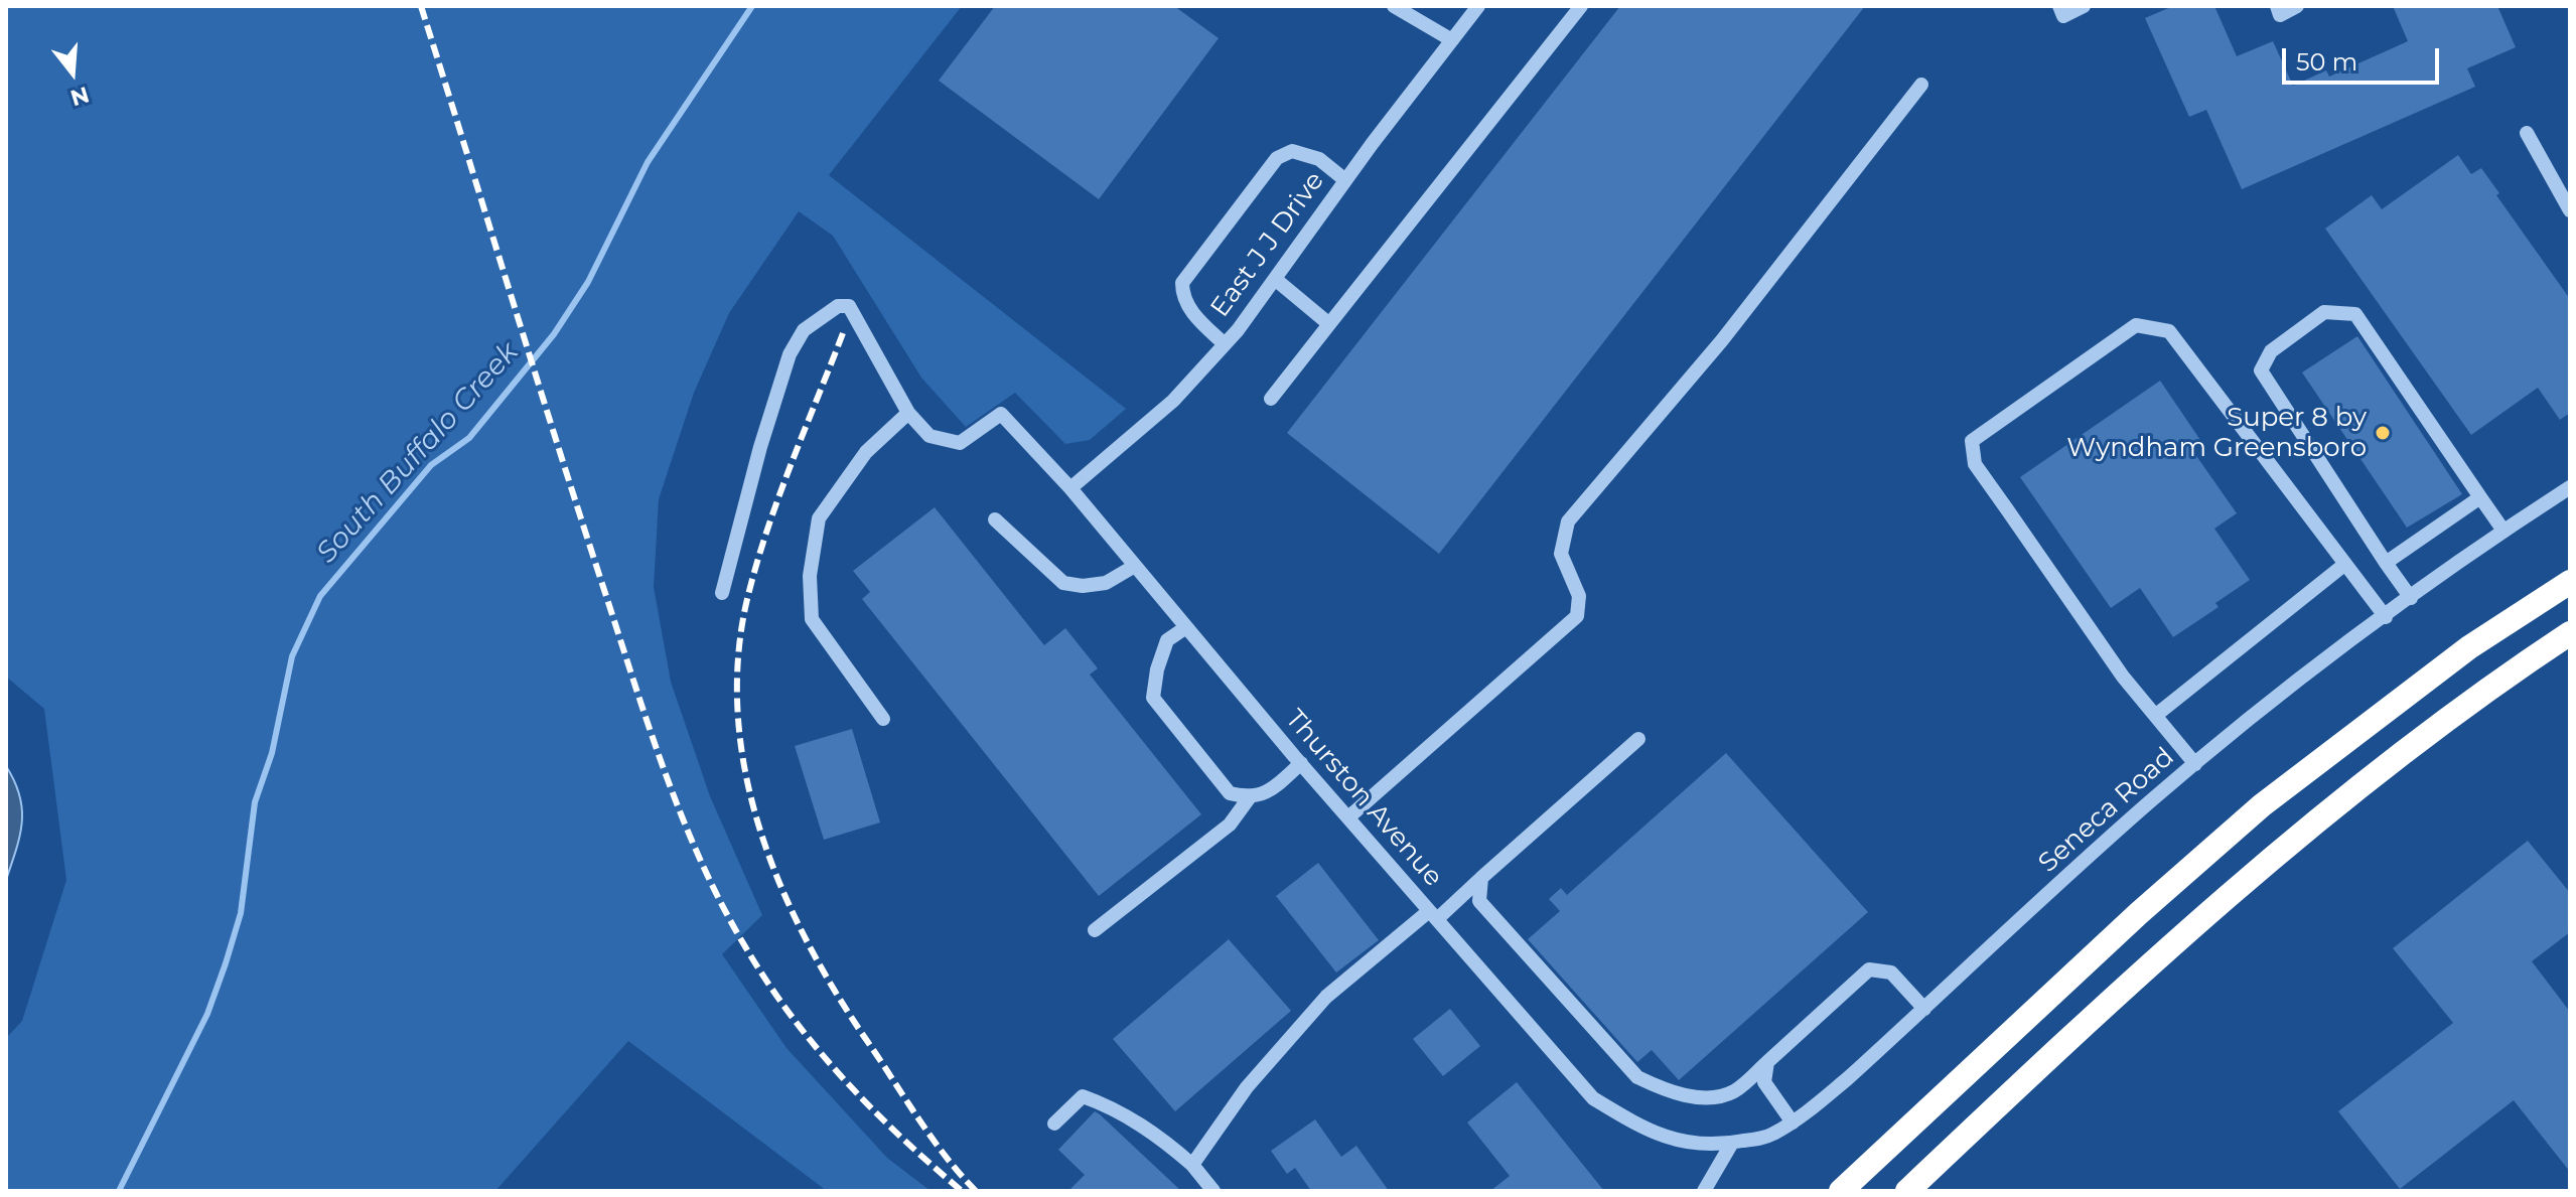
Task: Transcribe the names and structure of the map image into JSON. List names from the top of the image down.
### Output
{
  "streets": {
    "street": ["East J J Drive", "Thurston Avenue", "Seneca Road"]
  },
  "crossings": [
    ["East J J Drive", "Thurston Avenue"],
    ["Thurston Avenue", "Seneca Road"]
  ],
  "water": ["South Buffalo Creek"],
  "places": ["Super 8 by Wyndham Greensboro"],
  "scale_bar": "50 m",
  "north": "bottom"
}
